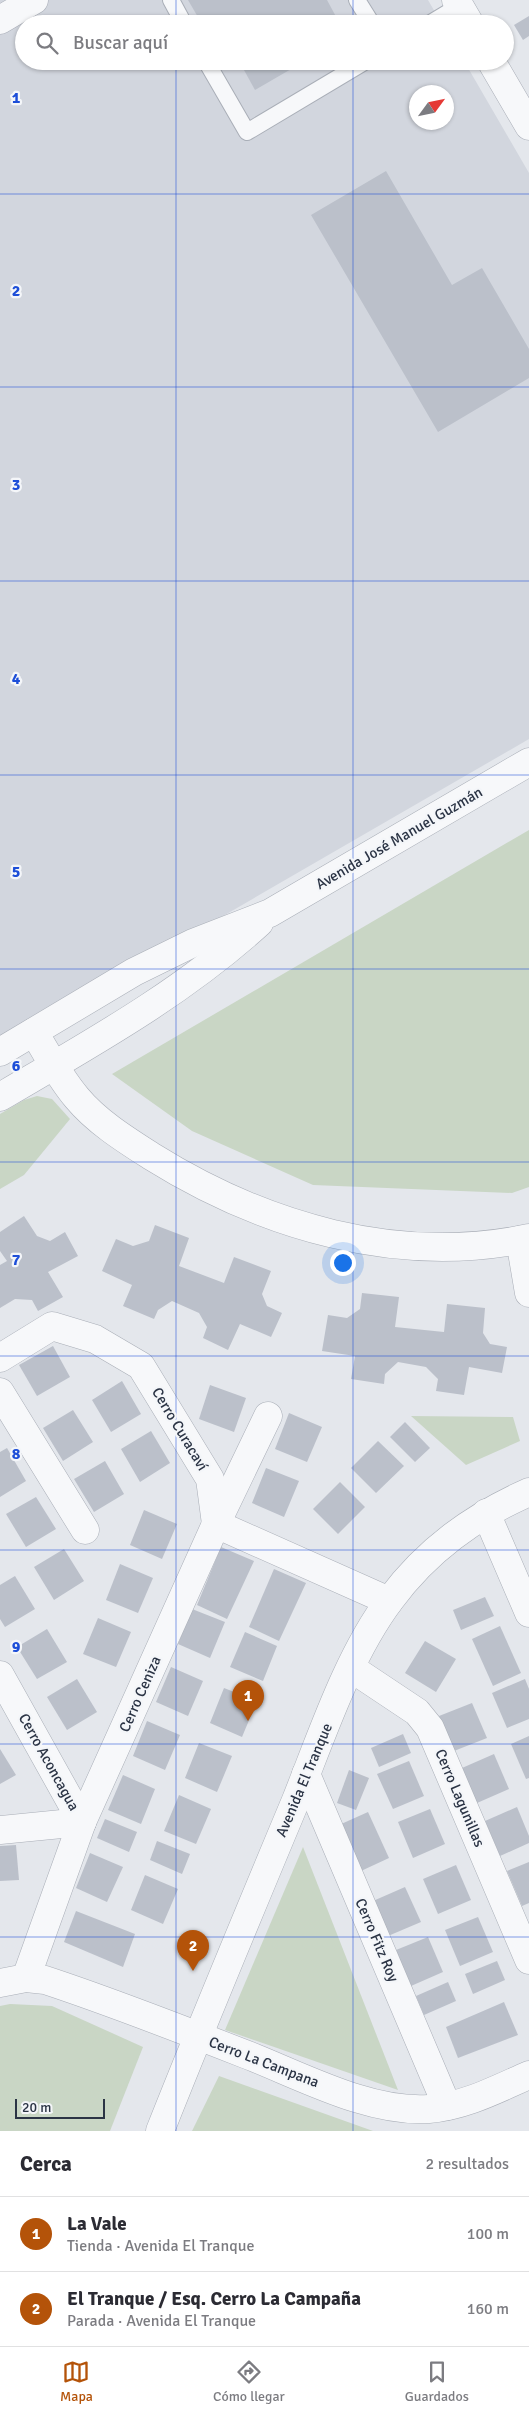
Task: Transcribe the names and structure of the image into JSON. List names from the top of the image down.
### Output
{
  "streets": {
    "street": [
      "Avenida José Manuel Guzmán",
      "Cerro Curacaví",
      "Cerro Ceniza",
      "Cerro Aconcagua",
      "Avenida El Tranque",
      "Cerro Lagunillas",
      "Cerro Fitz Roy",
      "Cerro La Campana"
    ]
  },
  "crossings": [
    ["Cerro Curacaví", "Cerro Ceniza"],
    ["Cerro Ceniza", "Cerro Aconcagua"],
    ["Cerro Ceniza", "Cerro La Campana"],
    ["Avenida El Tranque", "Cerro Lagunillas"],
    ["Avenida El Tranque", "Cerro Fitz Roy"],
    ["Avenida El Tranque", "Cerro La Campana"],
    ["Cerro Fitz Roy", "Cerro La Campana"]
  ],
  "scale_bar": "20 m",
  "north": "top right",
  "page": {
    "search": "Buscar aquí",
    "pins": ["1", "2"],
    "scale": "20 m",
    "heading": ["Cerca", "2 resultados"],
    "list": [
      {
        "mark": "1",
        "name": "La Vale",
        "note": "Tienda · Avenida El Tranque",
        "value": "100 m"
      },
      {
        "mark": "2",
        "name": "El Tranque / Esq. Cerro La Campaña",
        "note": "Parada · Avenida El Tranque",
        "value": "160 m"
      }
    ],
    "nav": ["Mapa", "Cómo llegar", "Guardados"]
  },
  "grid": {
    "rows": [
      "1",
      "2",
      "3",
      "4",
      "5",
      "6",
      "7",
      "8",
      "9"
    ]
  }
}
